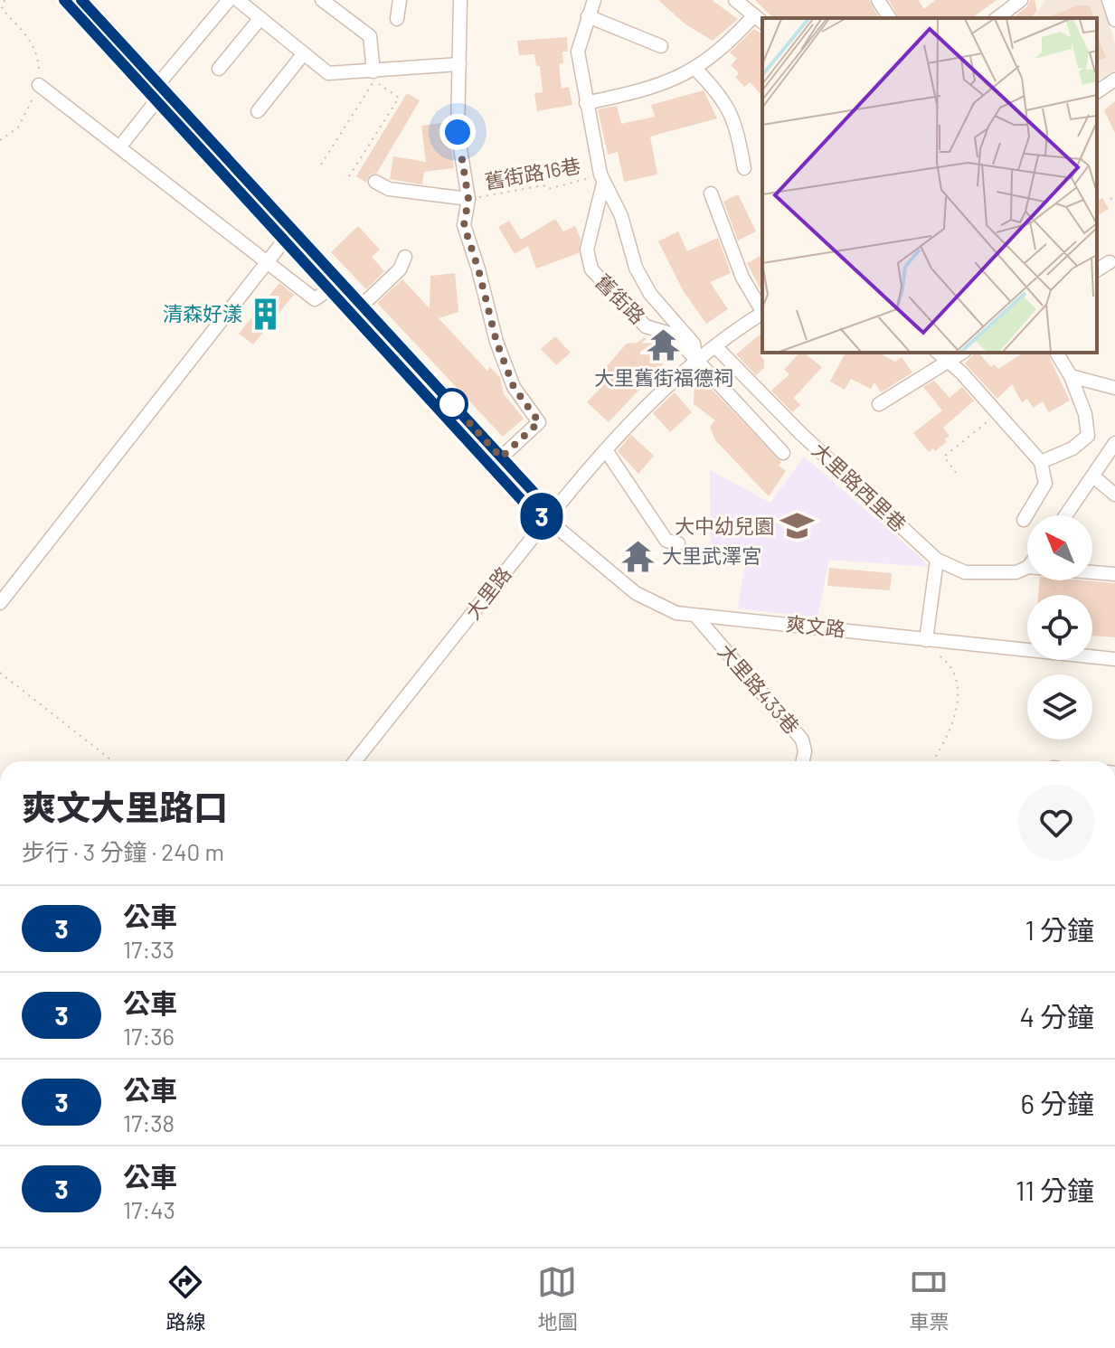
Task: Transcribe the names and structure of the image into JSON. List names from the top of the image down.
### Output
{
  "streets": {
    "street": [
      "舊街路",
      "大里路西里巷",
      "大里路",
      "爽文路",
      "大里路433巷"
    ],
    "path": ["舊街路16巷"]
  },
  "crossings": [
    ["舊街路16巷", "舊街路"],
    ["舊街路", "大里路"],
    ["大里路西里巷", "大里路"],
    ["大里路", "爽文路"],
    ["爽文路", "大里路433巷"]
  ],
  "places": {
    "building": ["清森好漾"],
    "temple": ["大里舊街福德祠", "大里武澤宮"],
    "school or university": ["大中幼兒園"]
  },
  "lines": ["bus line 3"],
  "north": "top left",
  "page": {
    "on_map": "3",
    "heading": ["爽文大里路口", "步行 · 3 分鐘 · 240 m"],
    "list": [
      {
        "mark": "3",
        "name": "公車",
        "note": "17:33",
        "value": "1 分鐘"
      },
      {
        "mark": "3",
        "name": "公車",
        "note": "17:36",
        "value": "4 分鐘"
      },
      {
        "mark": "3",
        "name": "公車",
        "note": "17:38",
        "value": "6 分鐘"
      },
      {
        "mark": "3",
        "name": "公車",
        "note": "17:43",
        "value": "11 分鐘"
      }
    ],
    "tabs": ["路線", "地圖", "車票"]
  }
}
